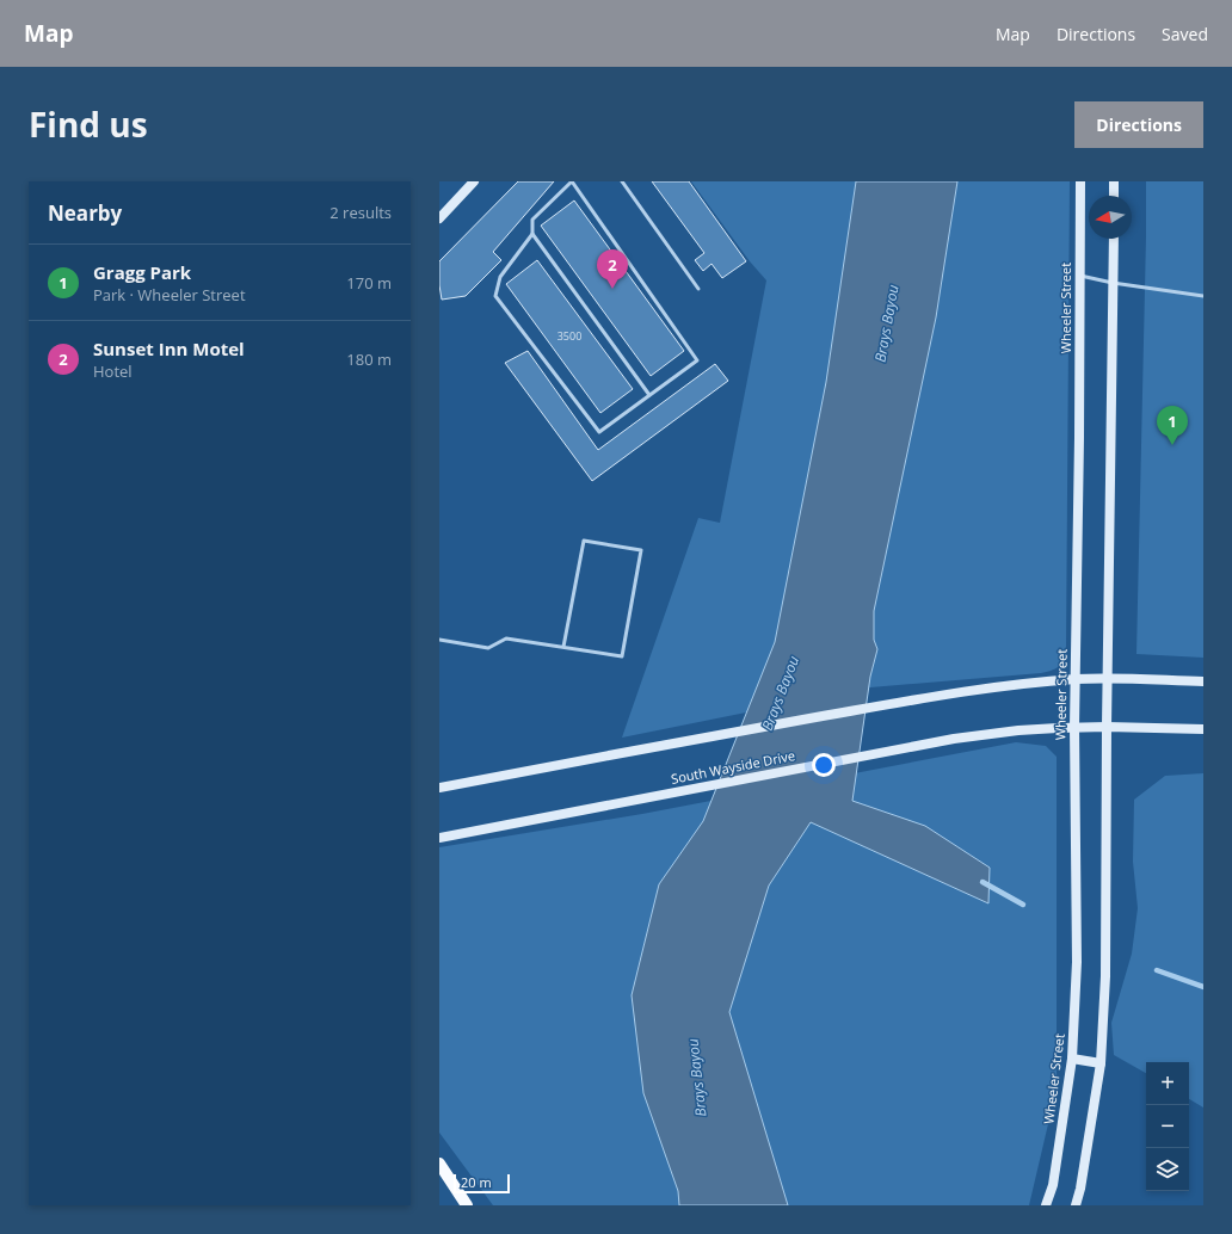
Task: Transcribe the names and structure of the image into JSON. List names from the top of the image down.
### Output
{
  "streets": {
    "main road": ["Wheeler Street", "South Wayside Drive"]
  },
  "crossings": [
    ["Wheeler Street", "South Wayside Drive"]
  ],
  "water": ["Brays Bayou"],
  "house_numbers": ["3500"],
  "scale_bar": "20 m",
  "north": "left",
  "page": {
    "header": "Map",
    "nav": ["Map", "Directions", "Saved"],
    "title": "Find us",
    "buttons": "Directions",
    "heading": ["Nearby", "2 results"],
    "list": [
      {
        "mark": "1",
        "name": "Gragg Park",
        "note": "Park · Wheeler Street",
        "value": "170 m"
      },
      {
        "mark": "2",
        "name": "Sunset Inn Motel",
        "note": "Hotel",
        "value": "180 m"
      }
    ],
    "pins": ["2", "1"],
    "map_buttons": ["+", "−"],
    "scale": "20 m"
  }
}
